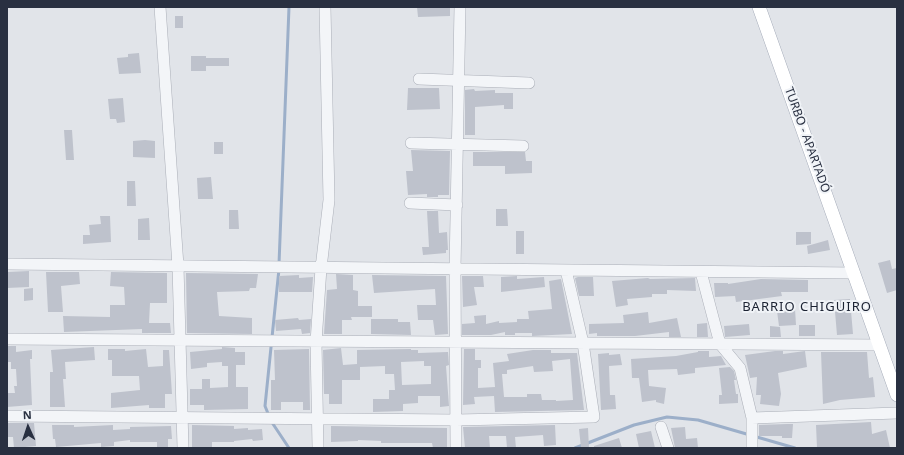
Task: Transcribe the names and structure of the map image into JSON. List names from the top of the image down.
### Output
{
  "streets": {
    "main road": ["TURBO - APARTADÓ"]
  },
  "districts": ["BARRIO CHIGUIRO"],
  "north": "top"
}
